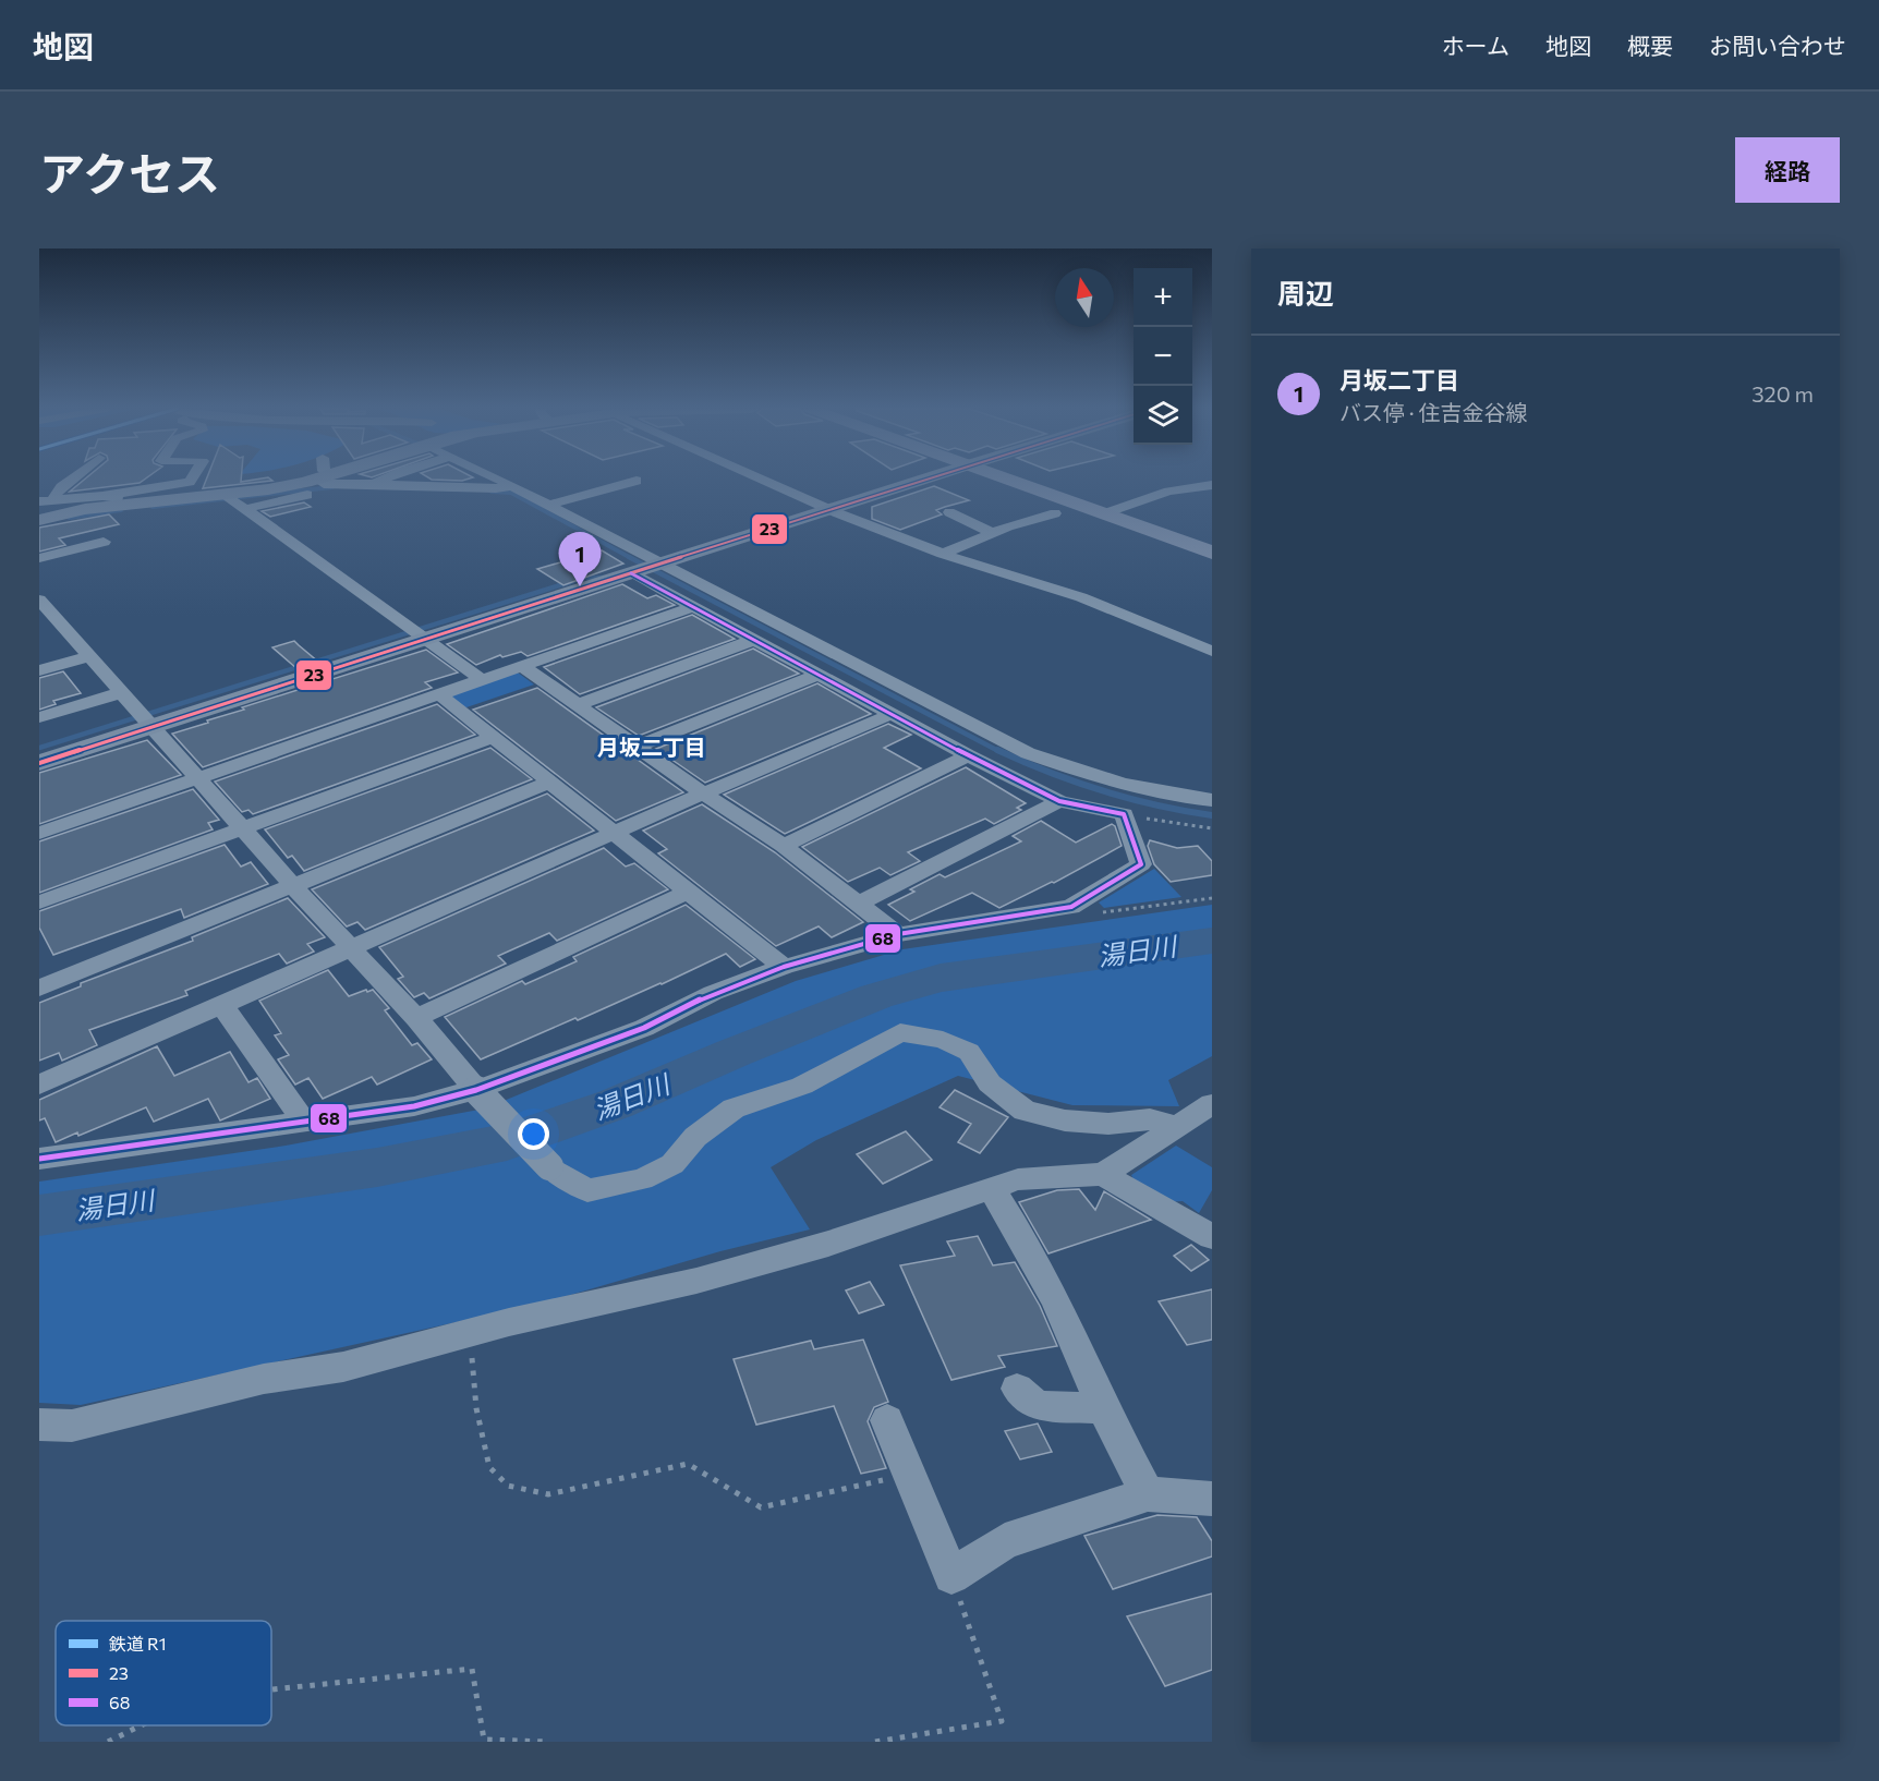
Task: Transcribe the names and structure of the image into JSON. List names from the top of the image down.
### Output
{
  "districts": ["月坂二丁目"],
  "water": ["湯日川"],
  "lines": ["transit line 23", "transit line 68"],
  "legend": ["鉄道 R1", "23", "68"],
  "north": "top",
  "page": {
    "header": "地図",
    "nav": [
      "ホーム",
      "地図",
      "概要",
      "お問い合わせ"
    ],
    "title": "アクセス",
    "buttons": "経路",
    "heading": "周辺",
    "map_buttons": ["+", "−"],
    "list": [
      {
        "mark": "1",
        "name": "月坂二丁目",
        "note": "バス停 · 住吉金谷線",
        "value": "320 m"
      }
    ],
    "pins": "1"
  }
}
